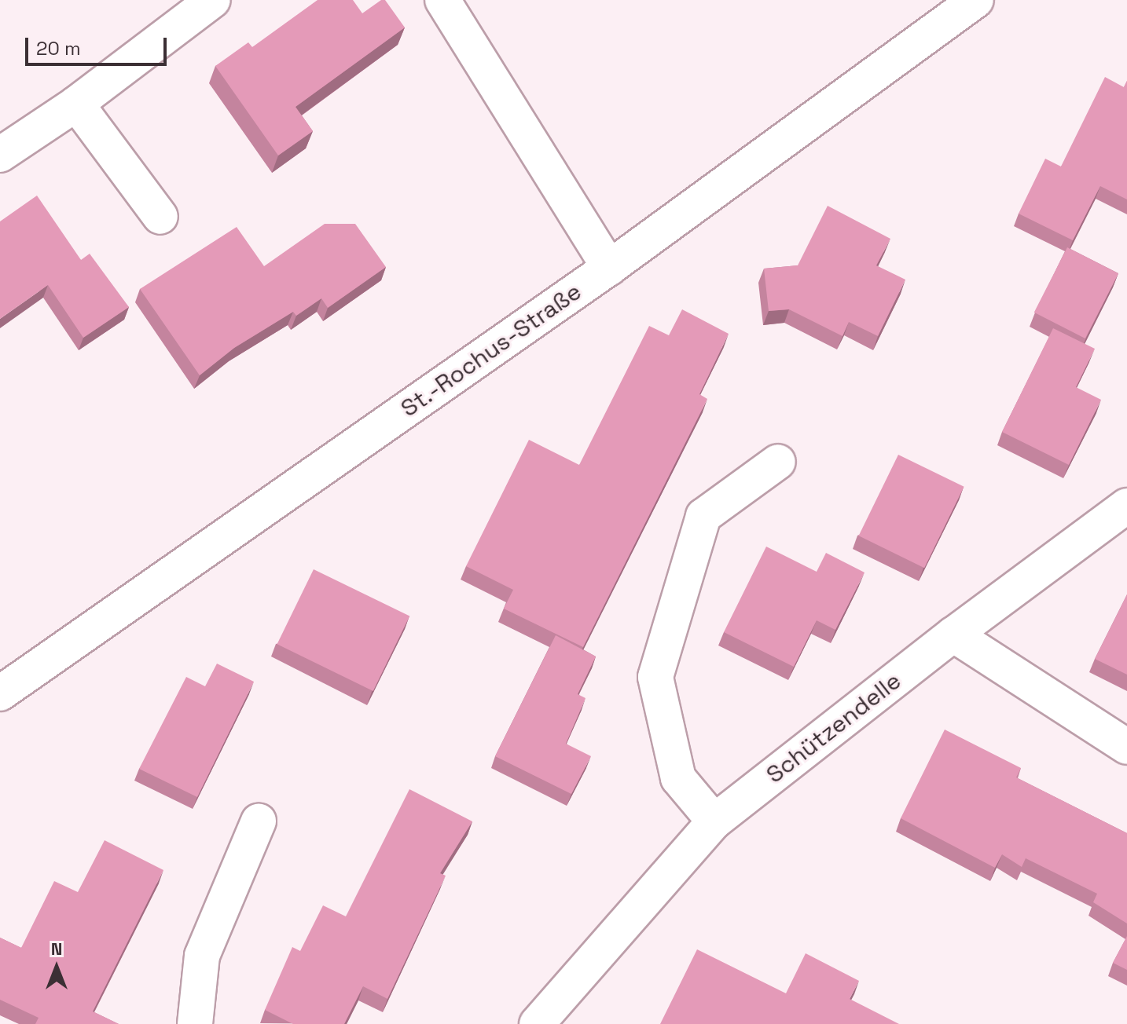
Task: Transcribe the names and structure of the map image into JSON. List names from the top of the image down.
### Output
{
  "streets": {
    "street": ["St.-Rochus-Straße", "Schützendelle"]
  },
  "scale_bar": "20 m",
  "north": "top"
}
